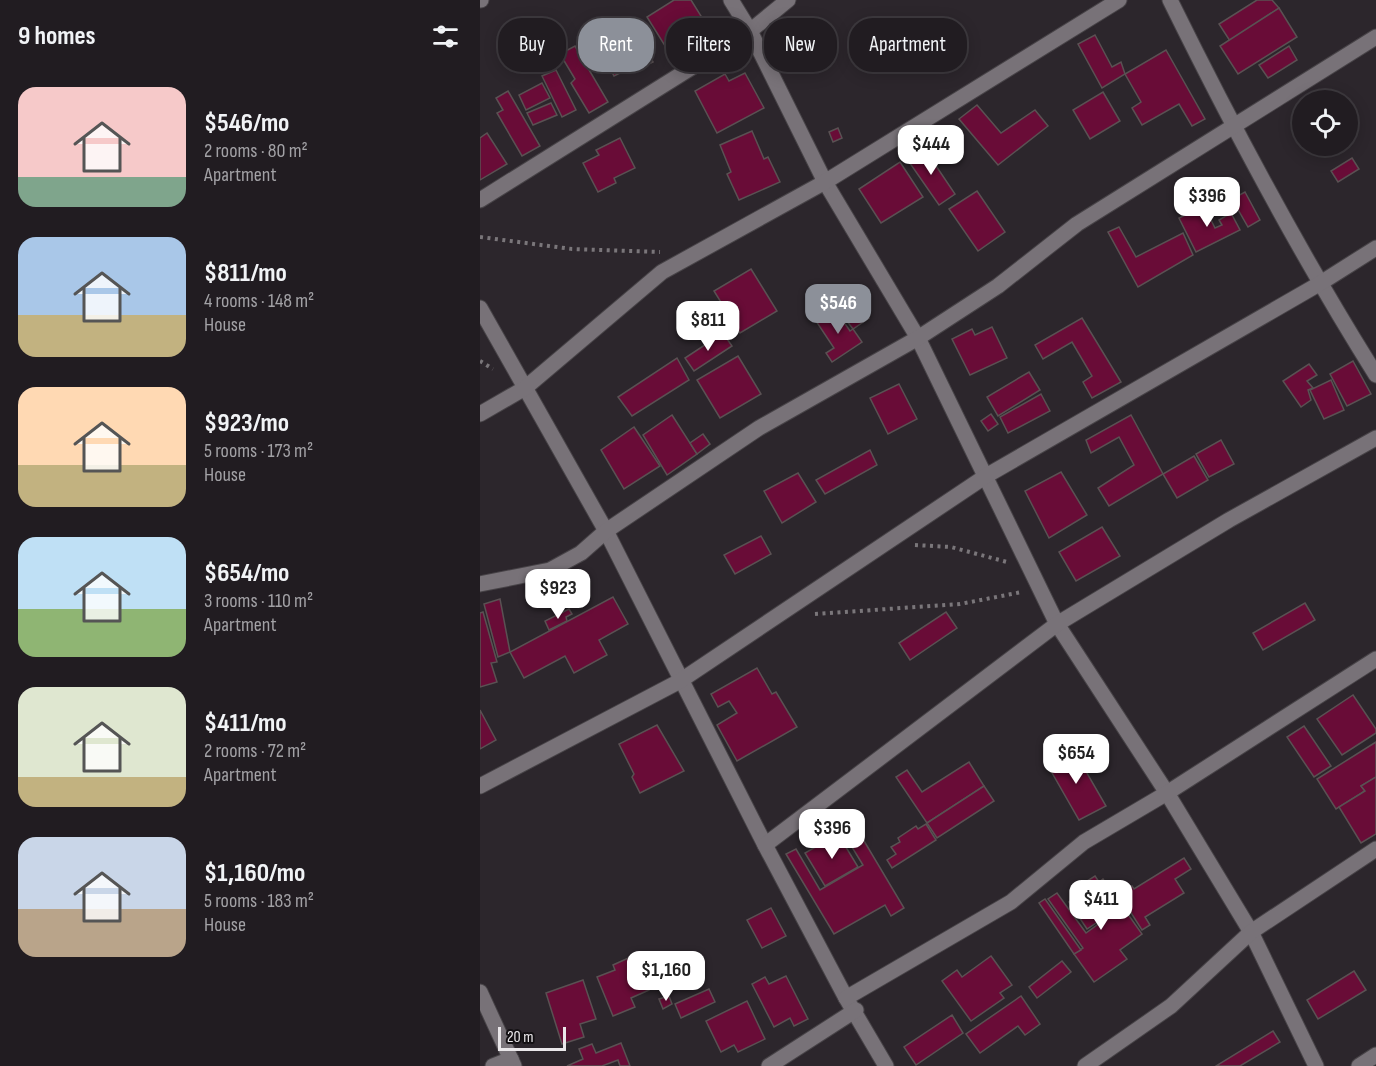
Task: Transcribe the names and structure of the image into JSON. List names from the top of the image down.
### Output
{
  "scale_bar": "20 m",
  "page": {
    "heading": "9 homes",
    "chip": [
      "Buy",
      "Rent",
      "Filters",
      "New",
      "Apartment"
    ],
    "list": [
      {
        "name": "$546/mo",
        "note": "2 rooms · 80 m² · Apartment"
      },
      {
        "name": "$811/mo",
        "note": "4 rooms · 148 m² · House"
      },
      {
        "name": "$923/mo",
        "note": "5 rooms · 173 m² · House"
      },
      {
        "name": "$654/mo",
        "note": "3 rooms · 110 m² · Apartment"
      },
      {
        "name": "$411/mo",
        "note": "2 rooms · 72 m² · Apartment"
      },
      {
        "name": "$1,160/mo",
        "note": "5 rooms · 183 m² · House"
      }
    ],
    "price": [
      "$444",
      "$396",
      "$546",
      "$811",
      "$923",
      "$654",
      "$396",
      "$411",
      "$1,160"
    ],
    "scale": "20 m"
  }
}
